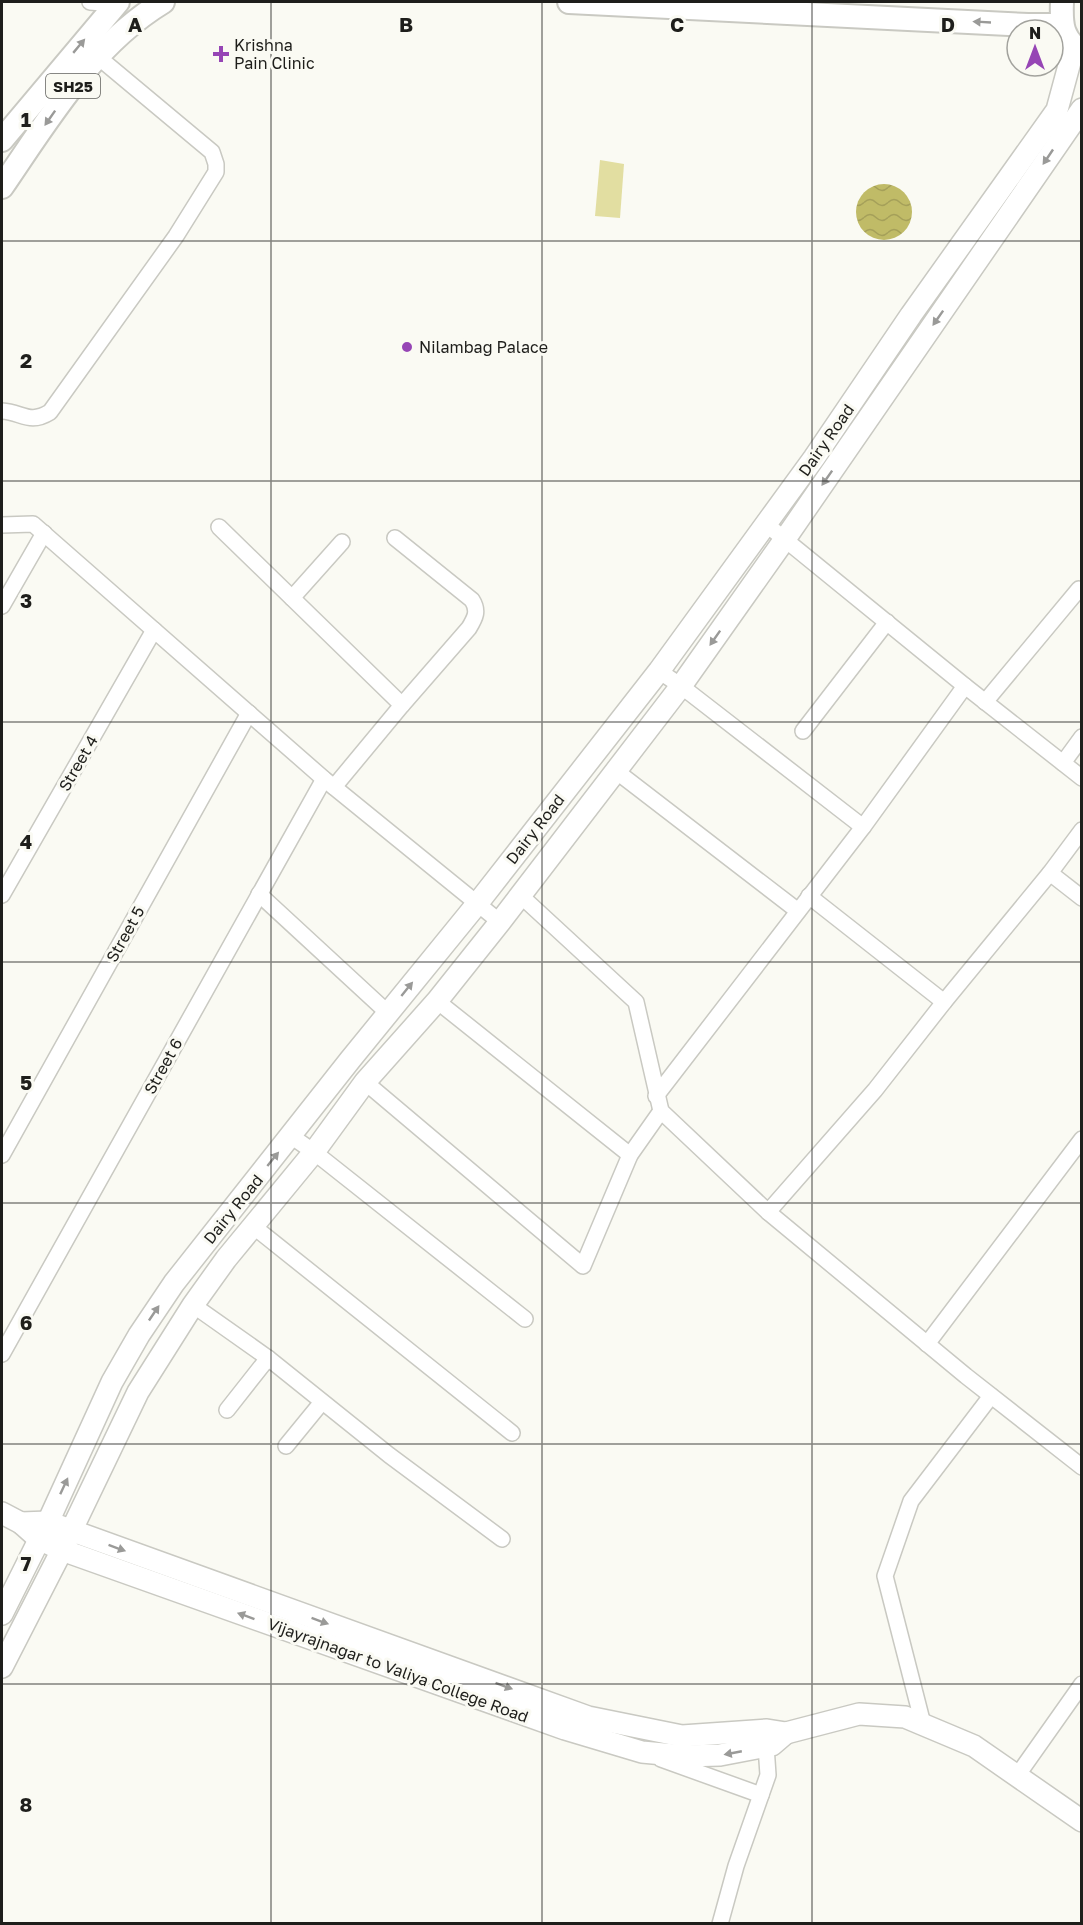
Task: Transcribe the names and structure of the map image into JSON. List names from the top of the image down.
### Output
{
  "streets": {
    "main road": ["SH25", "Dairy Road", "Vijayrajnagar to Valiya College Road"],
    "street": ["Street 4", "Street 5", "Street 6"]
  },
  "crossings": [
    ["Dairy Road", "Vijayrajnagar to Valiya College Road"]
  ],
  "places": {
    "health": ["Krishna Pain Clinic"],
    "other": ["Nilambag Palace"]
  },
  "north": "top",
  "grid": {
    "columns": [
      "A",
      "B",
      "C",
      "D"
    ],
    "rows": [
      "1",
      "2",
      "3",
      "4",
      "5",
      "6",
      "7",
      "8"
    ]
  }
}
